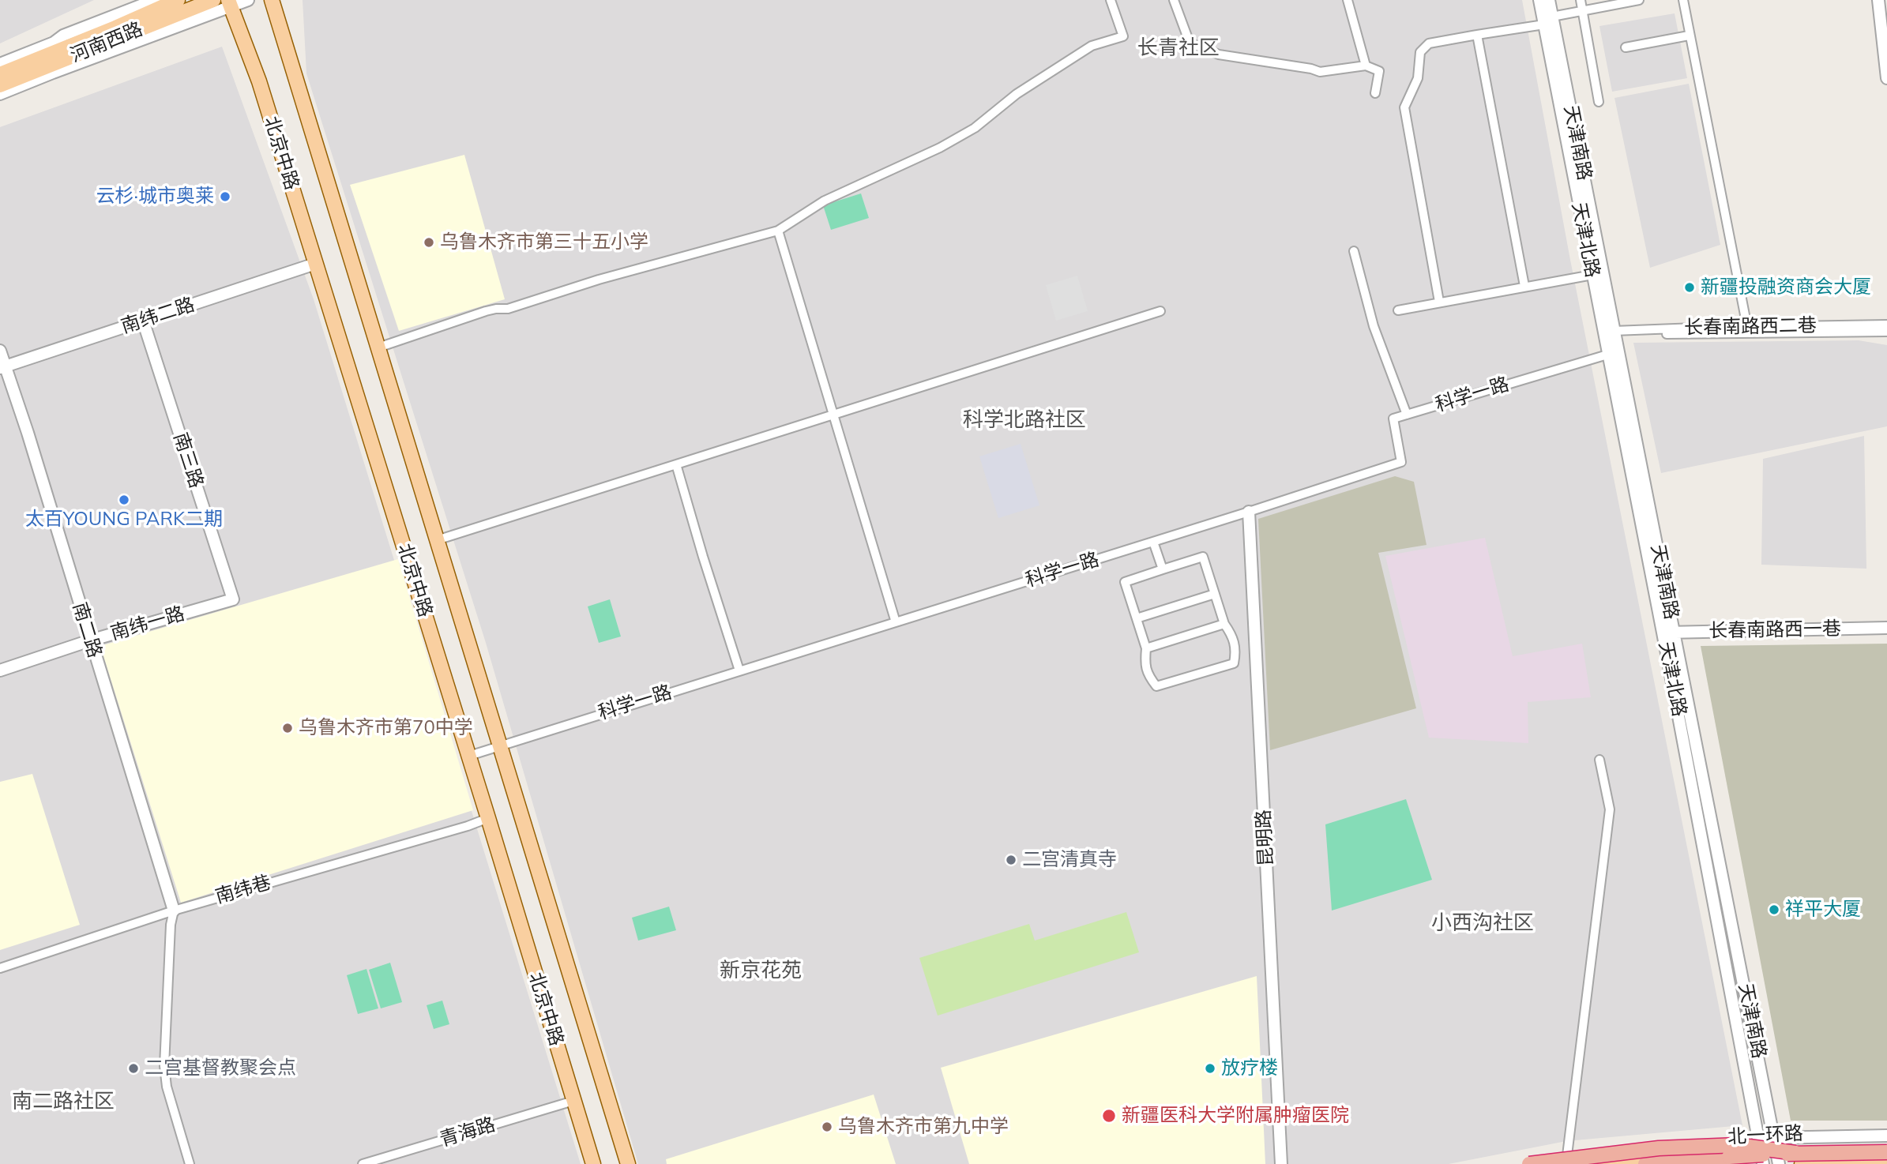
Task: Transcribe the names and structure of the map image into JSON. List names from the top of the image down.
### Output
{
  "streets": {
    "highway": ["北一环路"],
    "main road": ["河南西路", "北京中路"],
    "street": [
      "天津南路",
      "天津北路",
      "南纬二路",
      "长春南路西二巷",
      "科学一路",
      "南三路",
      "南纬一路",
      "南二路",
      "长春南路西一巷",
      "昆明路",
      "南纬巷",
      "青海路"
    ]
  },
  "crossings": [
    ["天津南路", "天津北路"],
    ["天津南路", "长春南路西二巷"],
    ["天津南路", "长春南路西一巷"],
    ["北京中路", "南纬二路"],
    ["北京中路", "科学一路"],
    ["北京中路", "南纬巷"],
    ["北京中路", "青海路"],
    ["天津北路", "科学一路"],
    ["天津北路", "长春南路西一巷"],
    ["南纬二路", "南三路"],
    ["南纬二路", "南二路"],
    ["科学一路", "昆明路"],
    ["南三路", "南纬一路"],
    ["南纬一路", "南二路"],
    ["南二路", "南纬巷"]
  ],
  "districts": [
    "长青社区",
    "科学北路社区",
    "小西沟社区",
    "新京花苑",
    "南二路社区"
  ],
  "places": [
    "云杉·城市奥莱",
    "乌鲁木齐市第三十五小学",
    "新疆投融资商会大厦",
    "太百YOUNG PARK二期",
    "乌鲁木齐市第70中学",
    "二宫清真寺",
    "祥平大厦",
    "二宫基督教聚会点",
    "放疗楼",
    "新疆医科大学附属肿瘤医院",
    "乌鲁木齐市第九中学"
  ]
}
